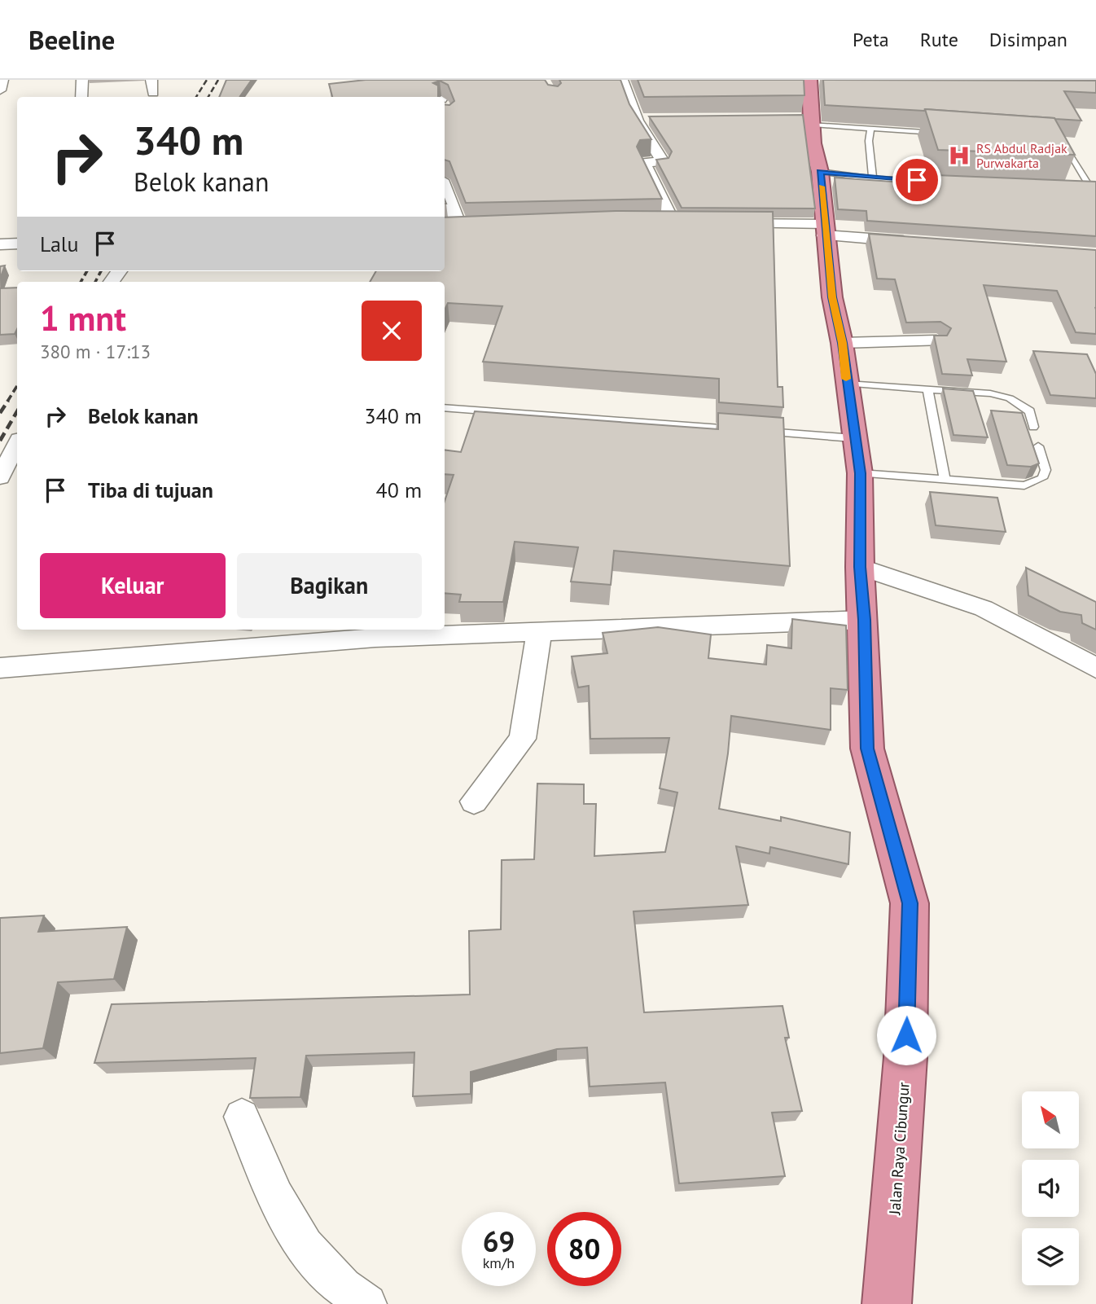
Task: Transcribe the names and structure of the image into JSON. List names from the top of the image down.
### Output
{
  "streets": {
    "highway": ["Jalan Raya Cibungur"]
  },
  "places": {
    "hospital": ["RS Abdul Radjak Purwakarta"]
  },
  "north": "top left",
  "page": {
    "header": "Beeline",
    "nav": ["Peta", "Rute", "Disimpan"],
    "turn": ["340 m", "Belok kanan"],
    "then": "Lalu",
    "heading": ["1 mnt", "380 m · 17:13"],
    "list": [
      {
        "name": "Belok kanan",
        "value": "340 m"
      },
      {
        "name": "Tiba di tujuan",
        "value": "40 m"
      }
    ],
    "buttons": ["Keluar", "Bagikan"],
    "speed": "69 km/h",
    "limit": "80"
  }
}
